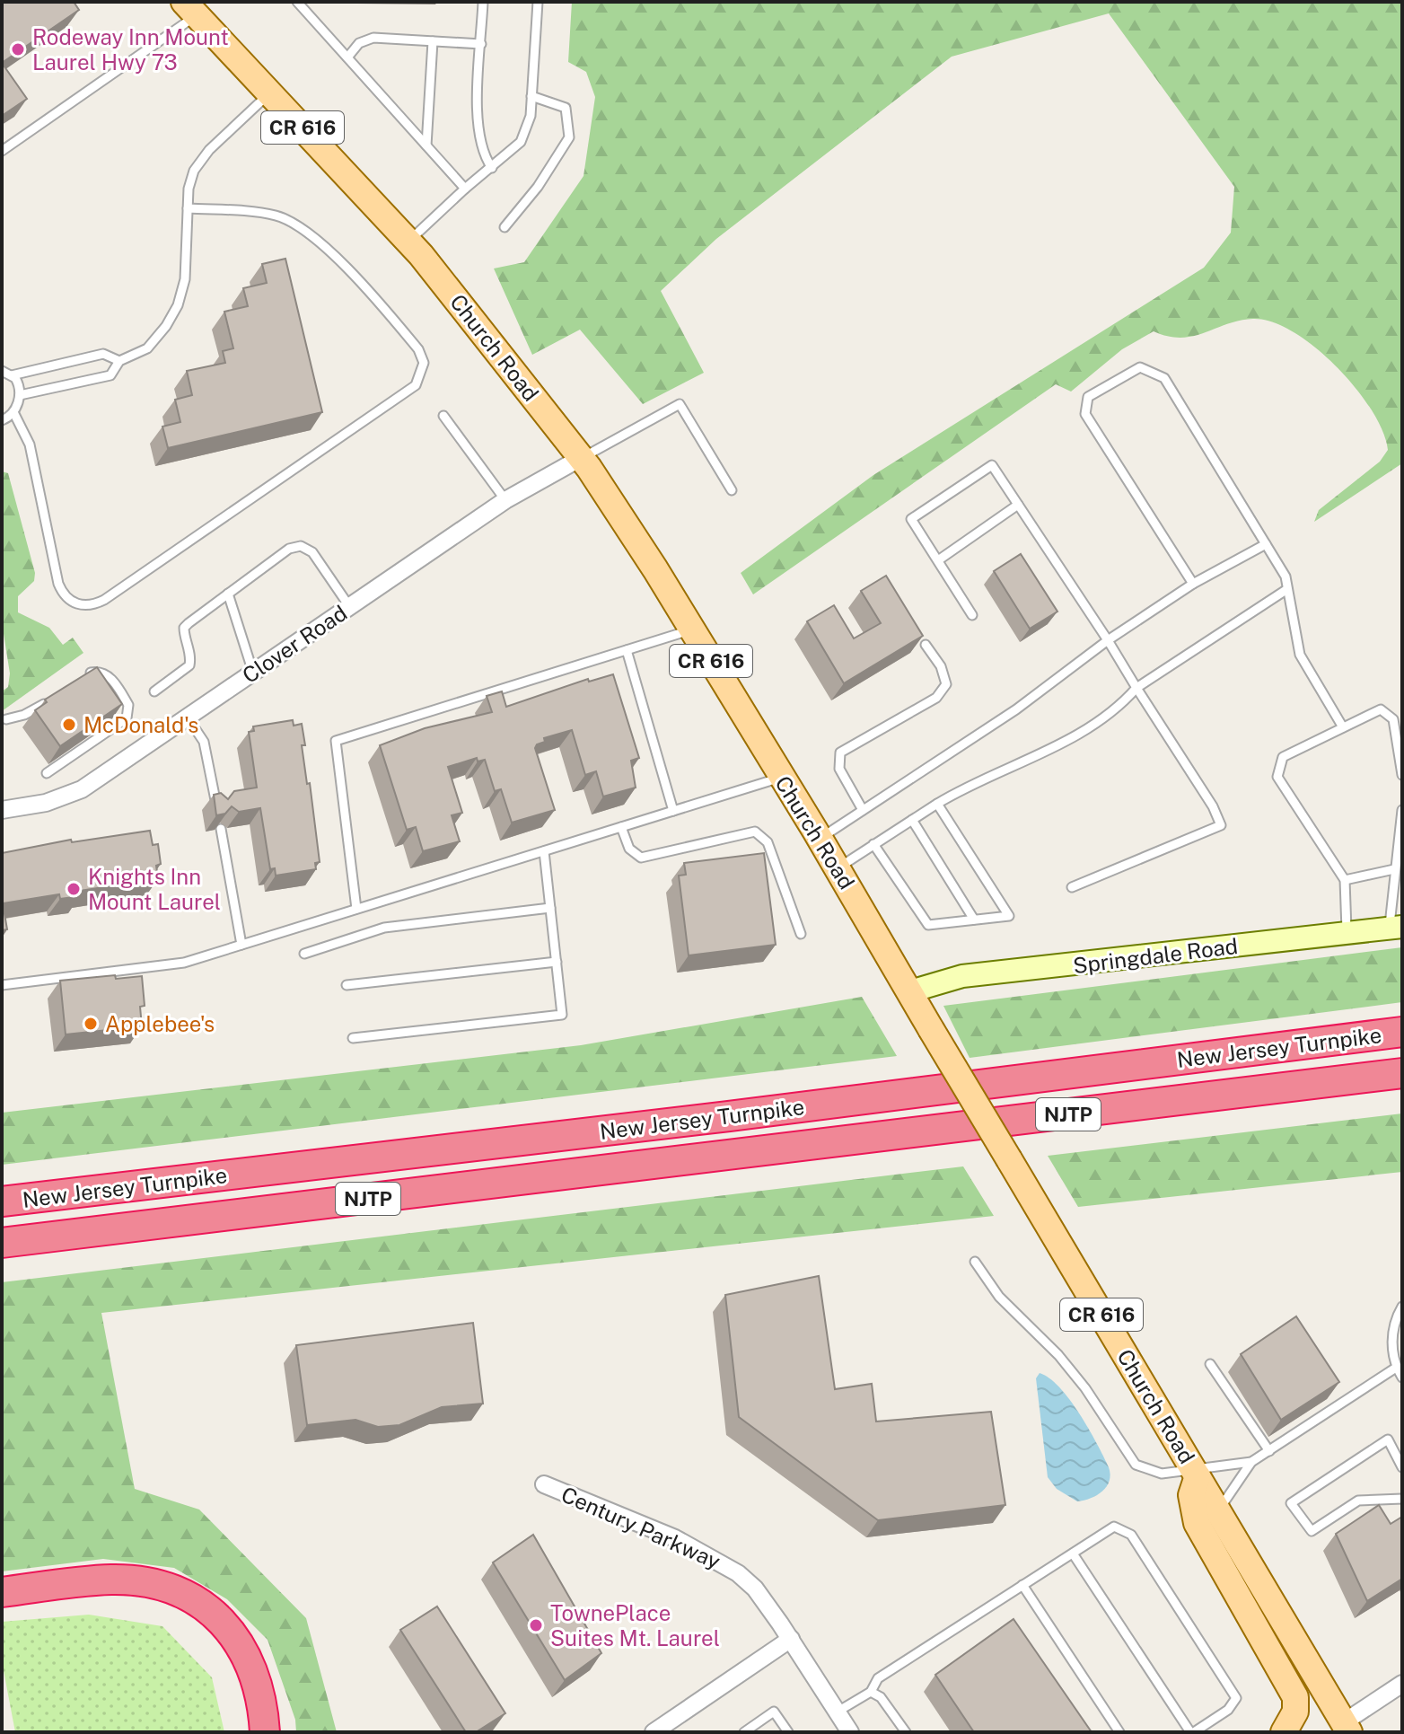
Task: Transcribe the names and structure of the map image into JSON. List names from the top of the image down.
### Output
{
  "streets": {
    "highway": ["New Jersey Turnpike", "NJTP"],
    "main road": ["CR 616", "Church Road", "Springdale Road"],
    "street": ["Clover Road", "Century Parkway"]
  },
  "crossings": [
    ["Church Road", "Clover Road"],
    ["Church Road", "Springdale Road"]
  ],
  "places": [
    "Rodeway Inn Mount Laurel Hwy 73",
    "McDonald's",
    "Knights Inn Mount Laurel",
    "Applebee's",
    "TownePlace Suites Mt. Laurel"
  ]
}
